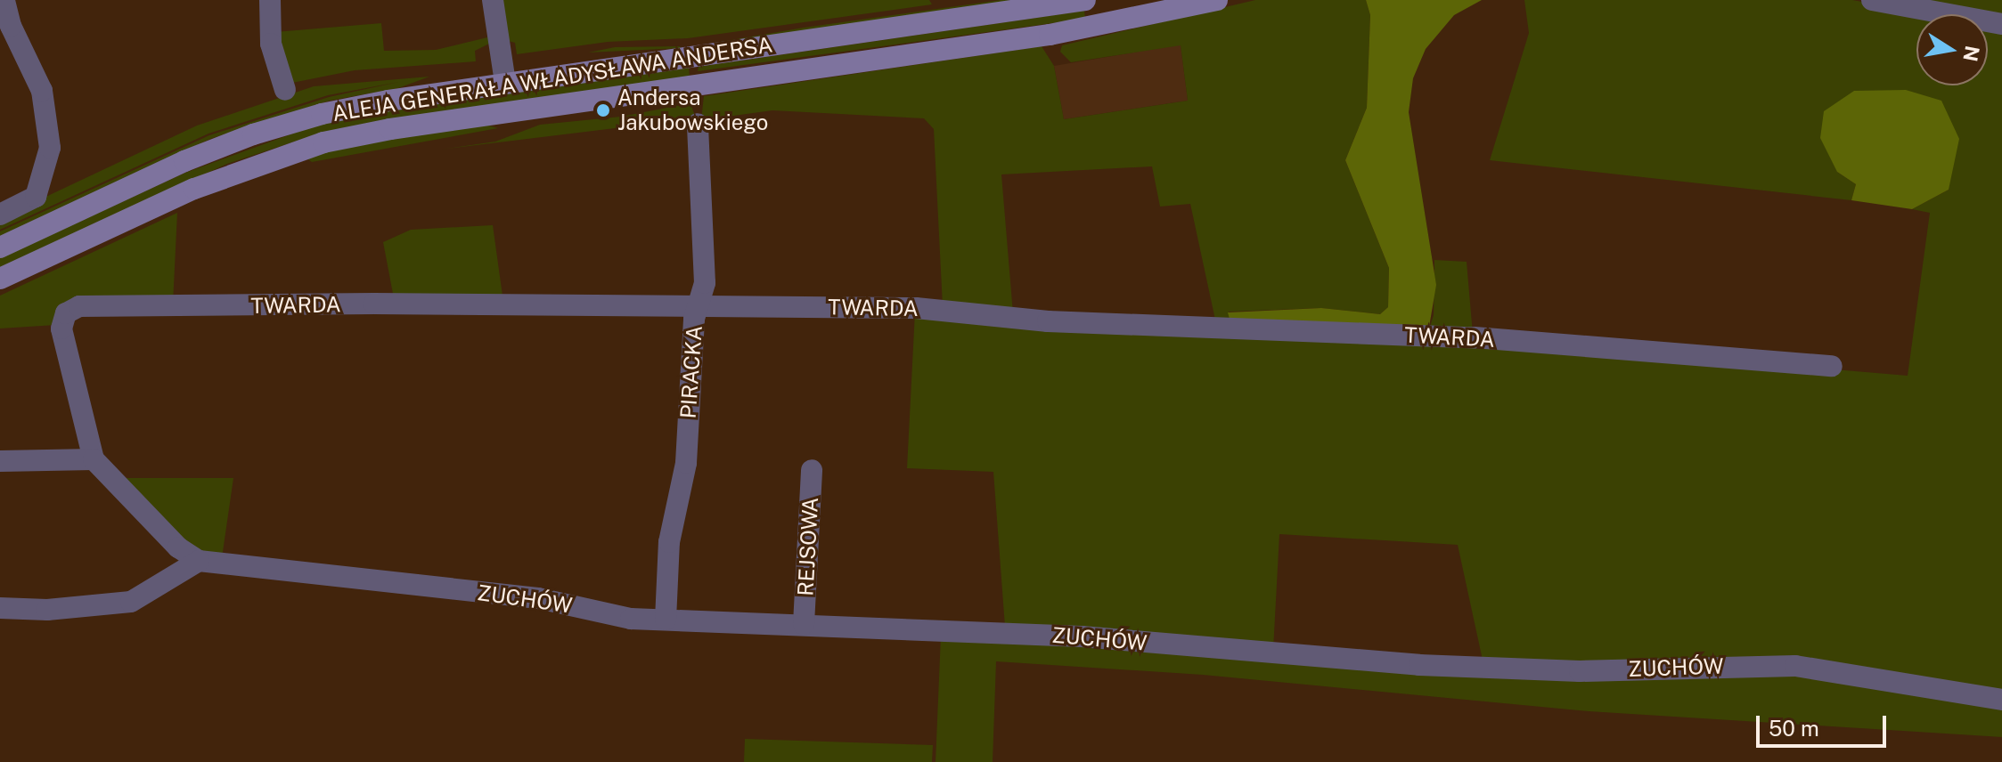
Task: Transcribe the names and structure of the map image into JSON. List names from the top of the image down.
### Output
{
  "streets": {
    "main road": ["ALEJA GENERAŁA WŁADYSŁAWA ANDERSA"],
    "street": [
      "TWARDA",
      "PIRACKA",
      "REJSOWA",
      "ZUCHÓW"
    ]
  },
  "crossings": [
    ["TWARDA", "PIRACKA"],
    ["PIRACKA", "ZUCHÓW"],
    ["REJSOWA", "ZUCHÓW"]
  ],
  "places": ["Andersa Jakubowskiego"],
  "scale_bar": "50 m",
  "north": "right"
}
